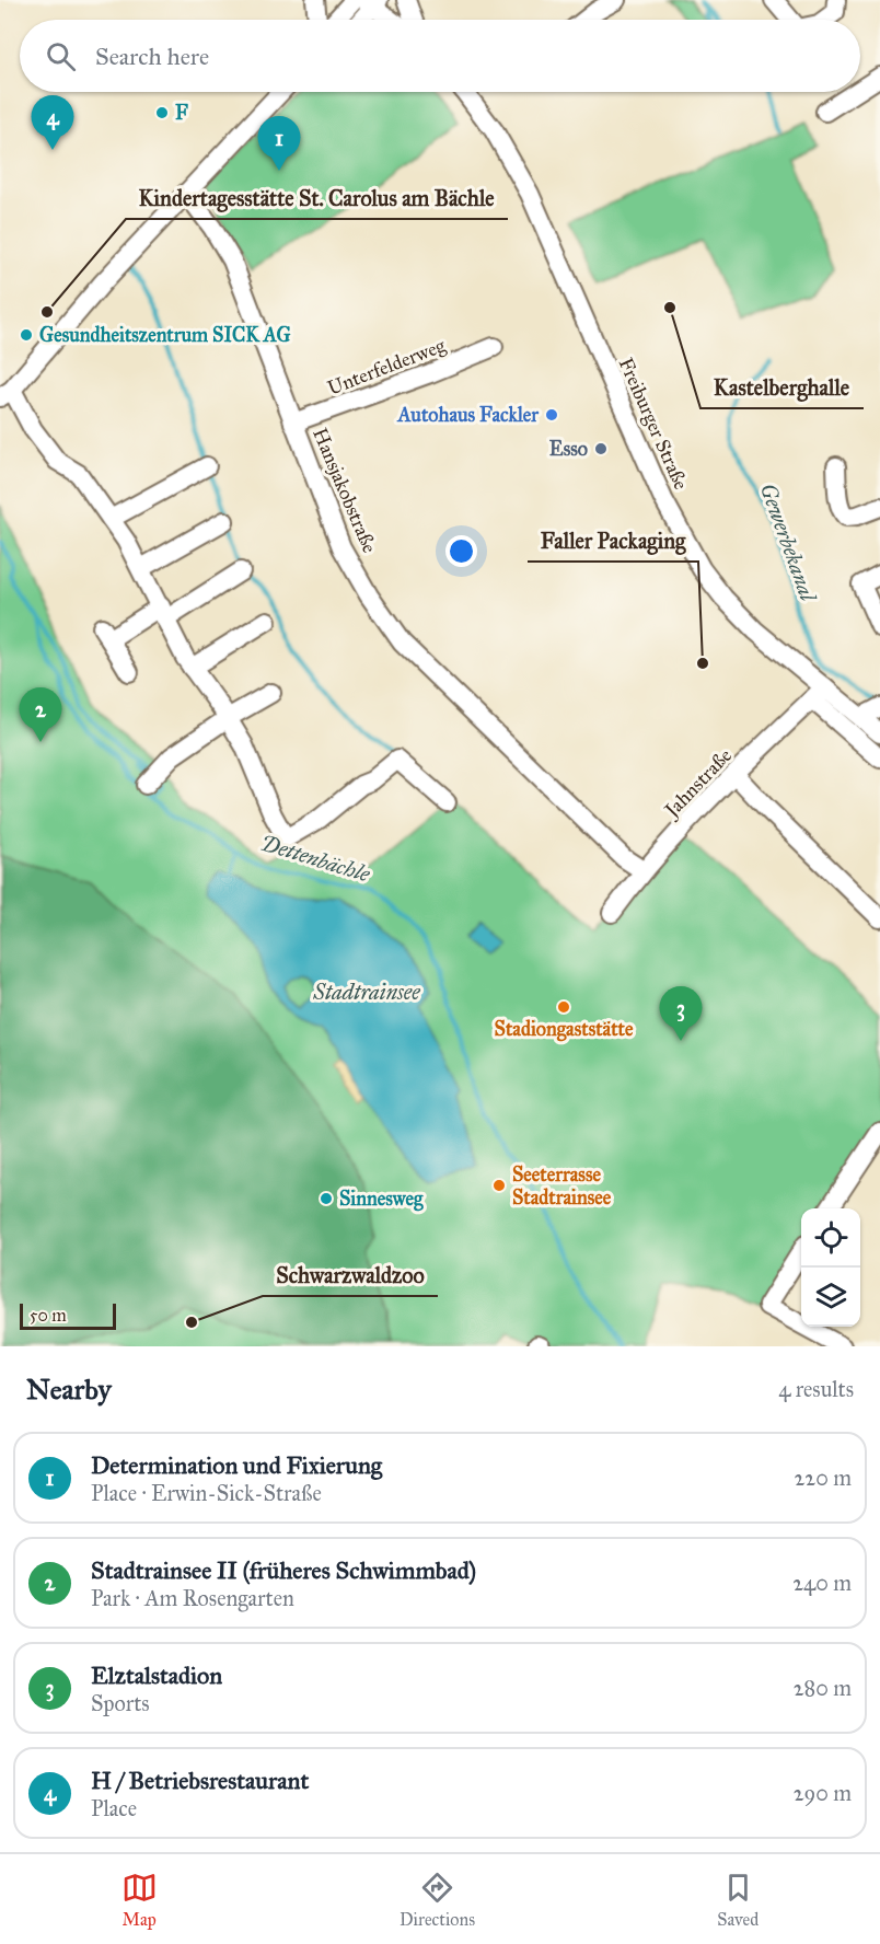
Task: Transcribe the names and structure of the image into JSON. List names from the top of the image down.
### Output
{
  "streets": {
    "street": [
      "Unterfelderweg",
      "Freiburger Straße",
      "Hansjakobstraße",
      "Jahnstraße"
    ]
  },
  "crossings": [
    ["Unterfelderweg", "Hansjakobstraße"],
    ["Freiburger Straße", "Jahnstraße"],
    ["Hansjakobstraße", "Jahnstraße"]
  ],
  "water": ["Gewerbekanal", "Dettenbächle", "Stadtrainsee"],
  "places": [
    "F",
    "Kastelberghalle",
    "Kindertagesstätte St. Carolus am Bächle",
    "Gesundheitszentrum SICK AG",
    "Autohaus Fackler",
    "Esso",
    "Faller Packaging",
    "Stadiongaststätte",
    "Seeterrasse Stadtrainsee",
    "Sinnesweg",
    "Schwarzwaldzoo"
  ],
  "scale_bar": "50 m",
  "page": {
    "search": "Search here",
    "pins": [
      "4",
      "1",
      "2",
      "3"
    ],
    "scale": "50 m",
    "heading": ["Nearby", "4 results"],
    "list": [
      {
        "mark": "1",
        "name": "Determination und Fixierung",
        "note": "Place · Erwin-Sick-Straße",
        "value": "220 m"
      },
      {
        "mark": "2",
        "name": "Stadtrainsee II (früheres Schwimmbad)",
        "note": "Park · Am Rosengarten",
        "value": "240 m"
      },
      {
        "mark": "3",
        "name": "Elztalstadion",
        "note": "Sports",
        "value": "280 m"
      },
      {
        "mark": "4",
        "name": "H / Betriebsrestaurant",
        "note": "Place",
        "value": "290 m"
      }
    ],
    "nav": ["Map", "Directions", "Saved"]
  }
}
